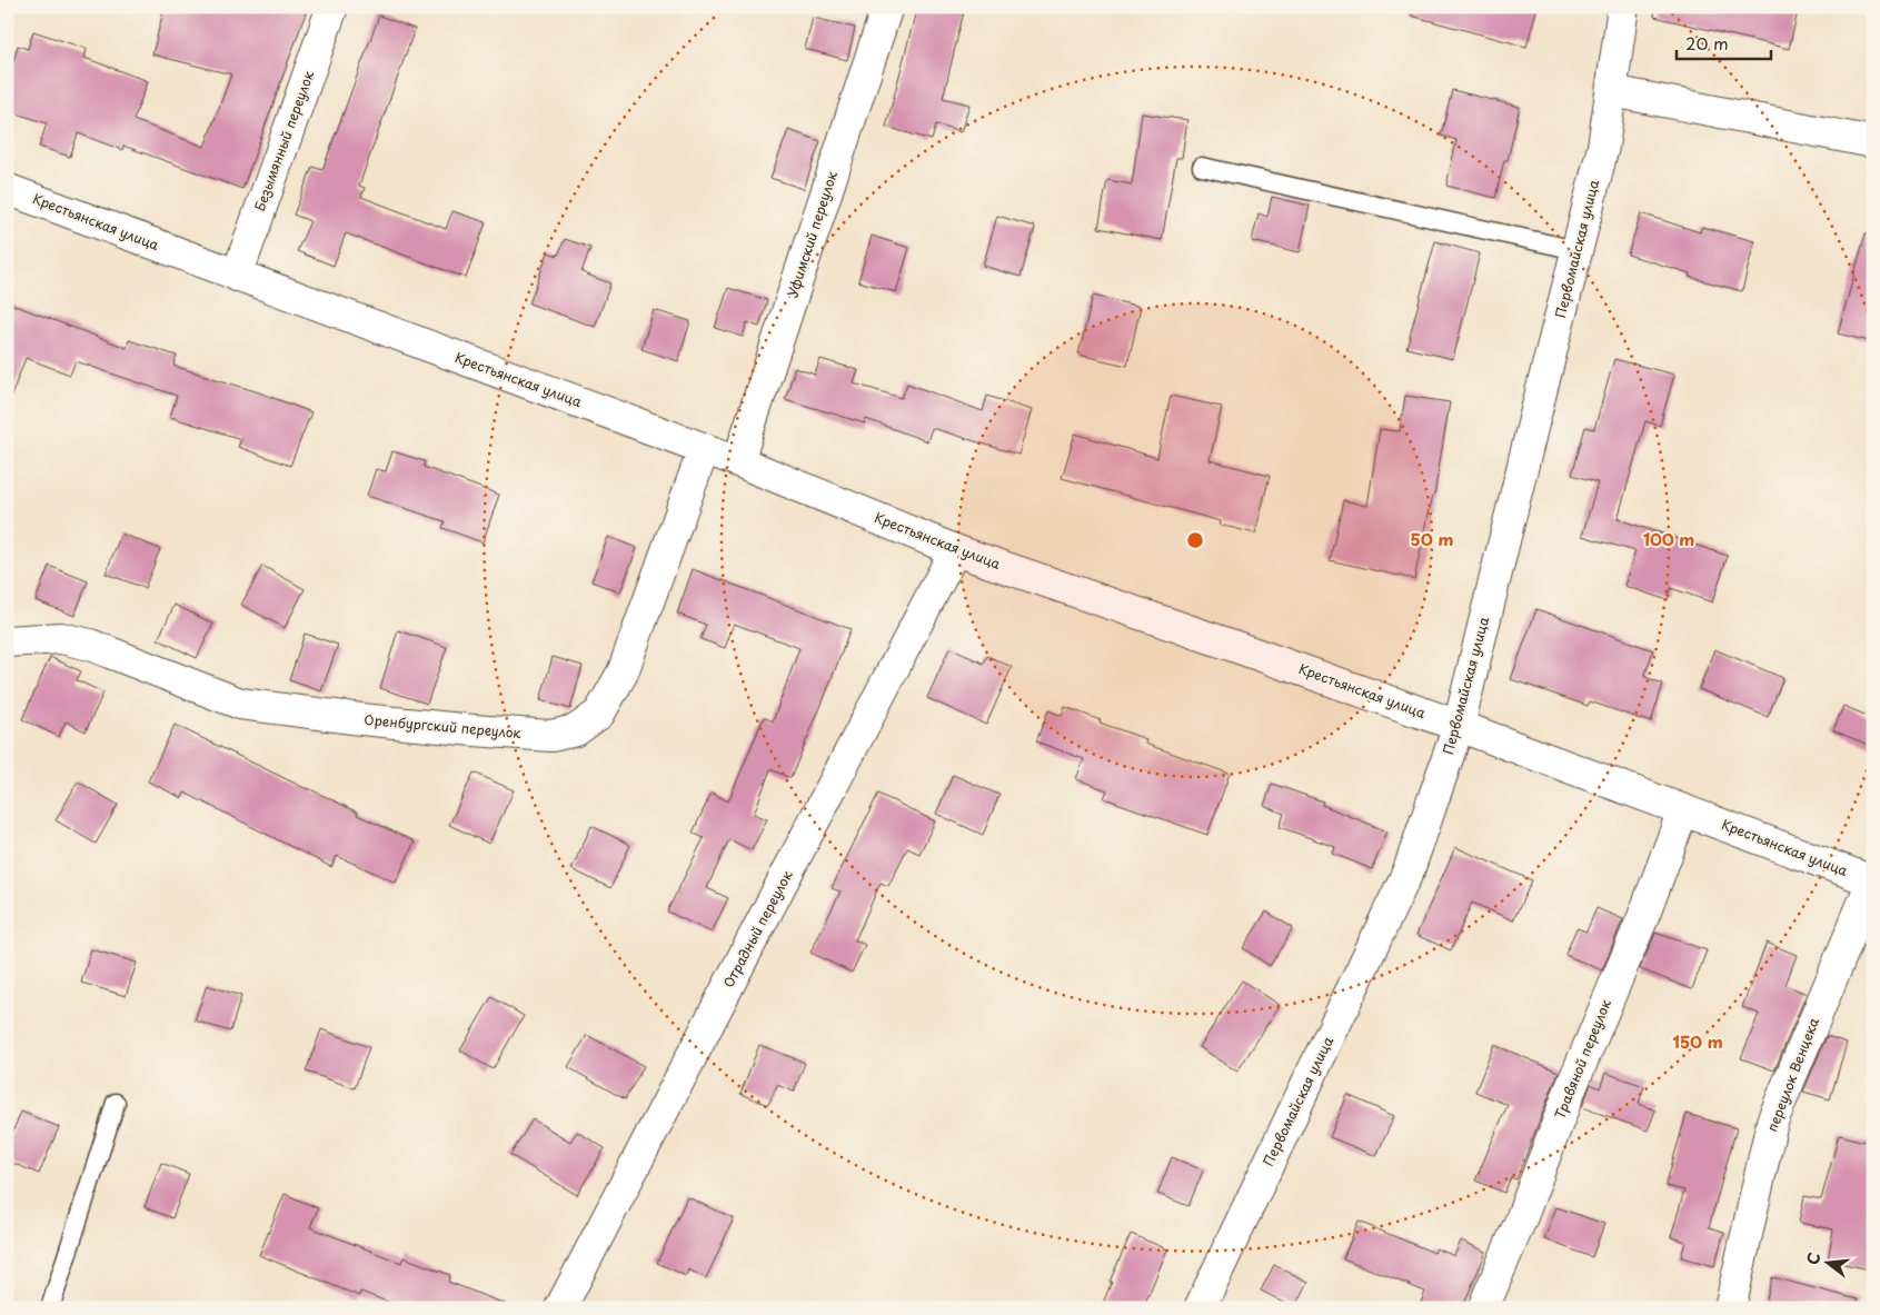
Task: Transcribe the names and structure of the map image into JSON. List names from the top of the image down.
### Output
{
  "streets": {
    "street": [
      "Безымянный переулок",
      "Крестьянская улица",
      "Уфимский переулок",
      "Первомайская улица",
      "Оренбургский переулок",
      "Отрадный переулок",
      "Травяной переулок",
      "переулок Венцека"
    ]
  },
  "crossings": [
    ["Безымянный переулок", "Крестьянская улица"],
    ["Крестьянская улица", "Уфимский переулок"],
    ["Крестьянская улица", "Первомайская улица"],
    ["Крестьянская улица", "Оренбургский переулок"],
    ["Крестьянская улица", "Отрадный переулок"],
    ["Крестьянская улица", "Травяной переулок"],
    ["Крестьянская улица", "переулок Венцека"]
  ],
  "scale_bar": "20 m",
  "north": "left",
  "rings": ["50 m", "100 m", "150 m"]
}
